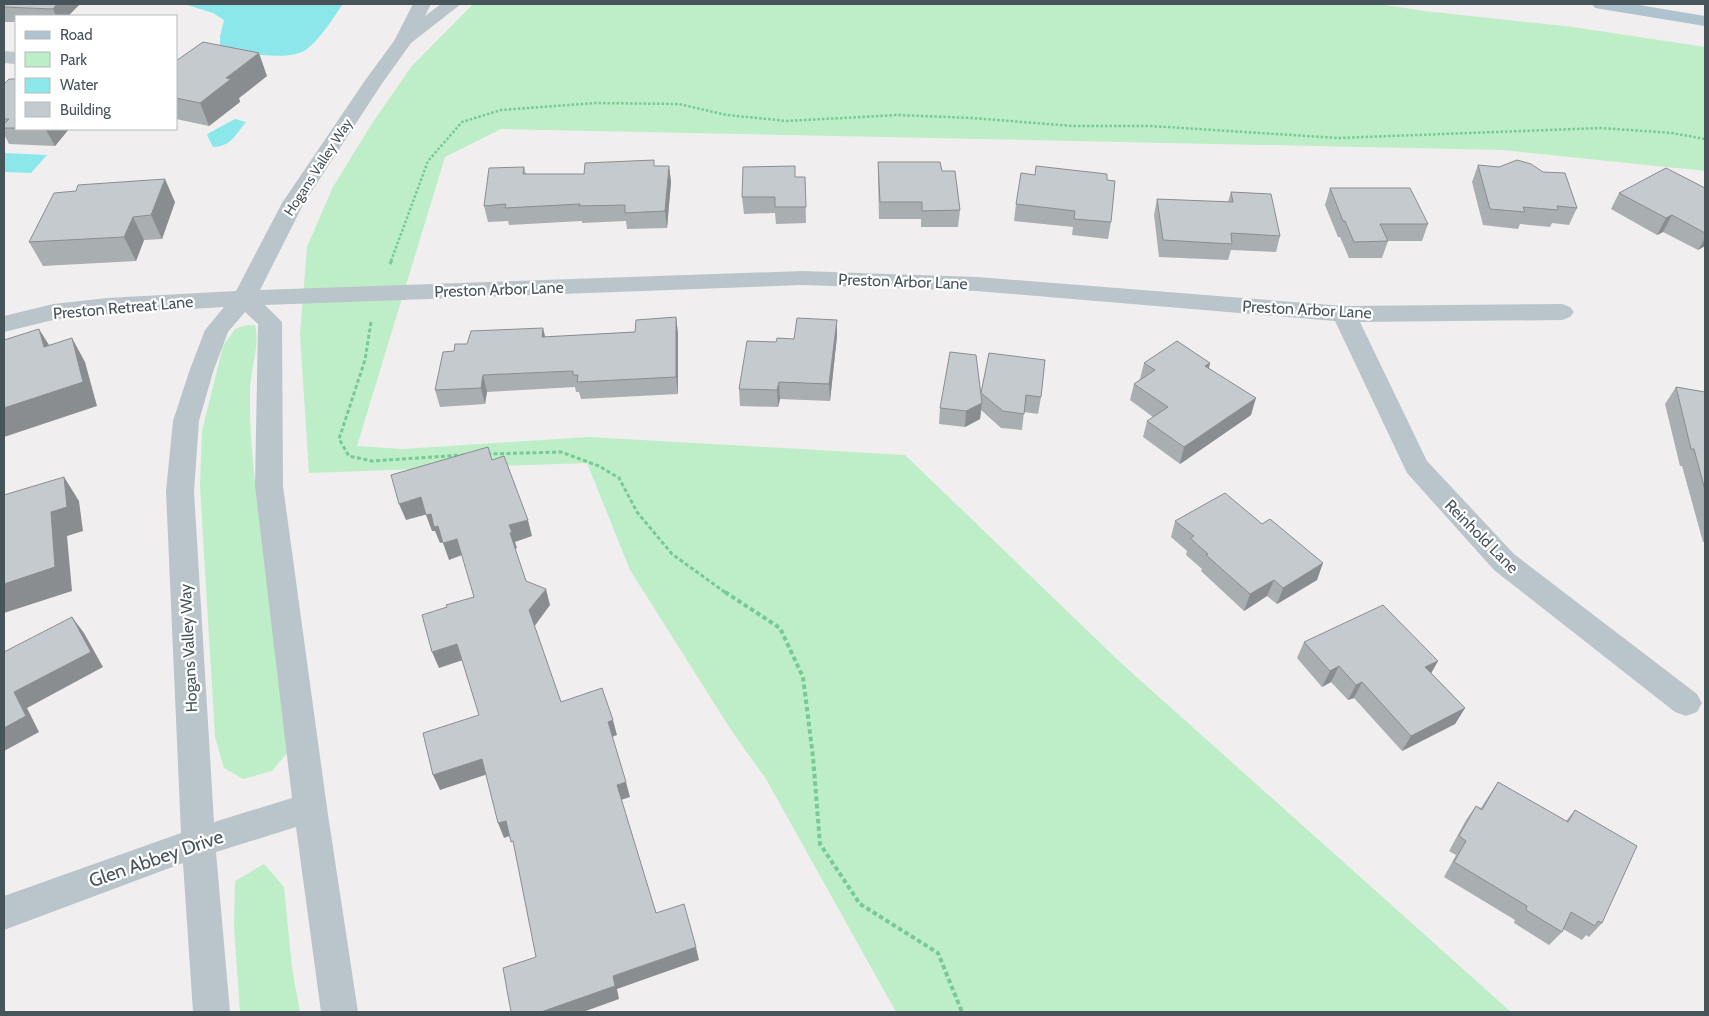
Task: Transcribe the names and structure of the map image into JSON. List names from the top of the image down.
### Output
{
  "streets": {
    "street": [
      "Hogans Valley Way",
      "Preston Arbor Lane",
      "Preston Retreat Lane",
      "Reinhold Lane",
      "Glen Abbey Drive"
    ]
  },
  "crossings": [
    ["Hogans Valley Way", "Preston Arbor Lane"],
    ["Hogans Valley Way", "Preston Retreat Lane"],
    ["Hogans Valley Way", "Glen Abbey Drive"],
    ["Preston Arbor Lane", "Preston Retreat Lane"],
    ["Preston Arbor Lane", "Reinhold Lane"]
  ],
  "legend": [
    "Road",
    "Park",
    "Water",
    "Building"
  ]
}
